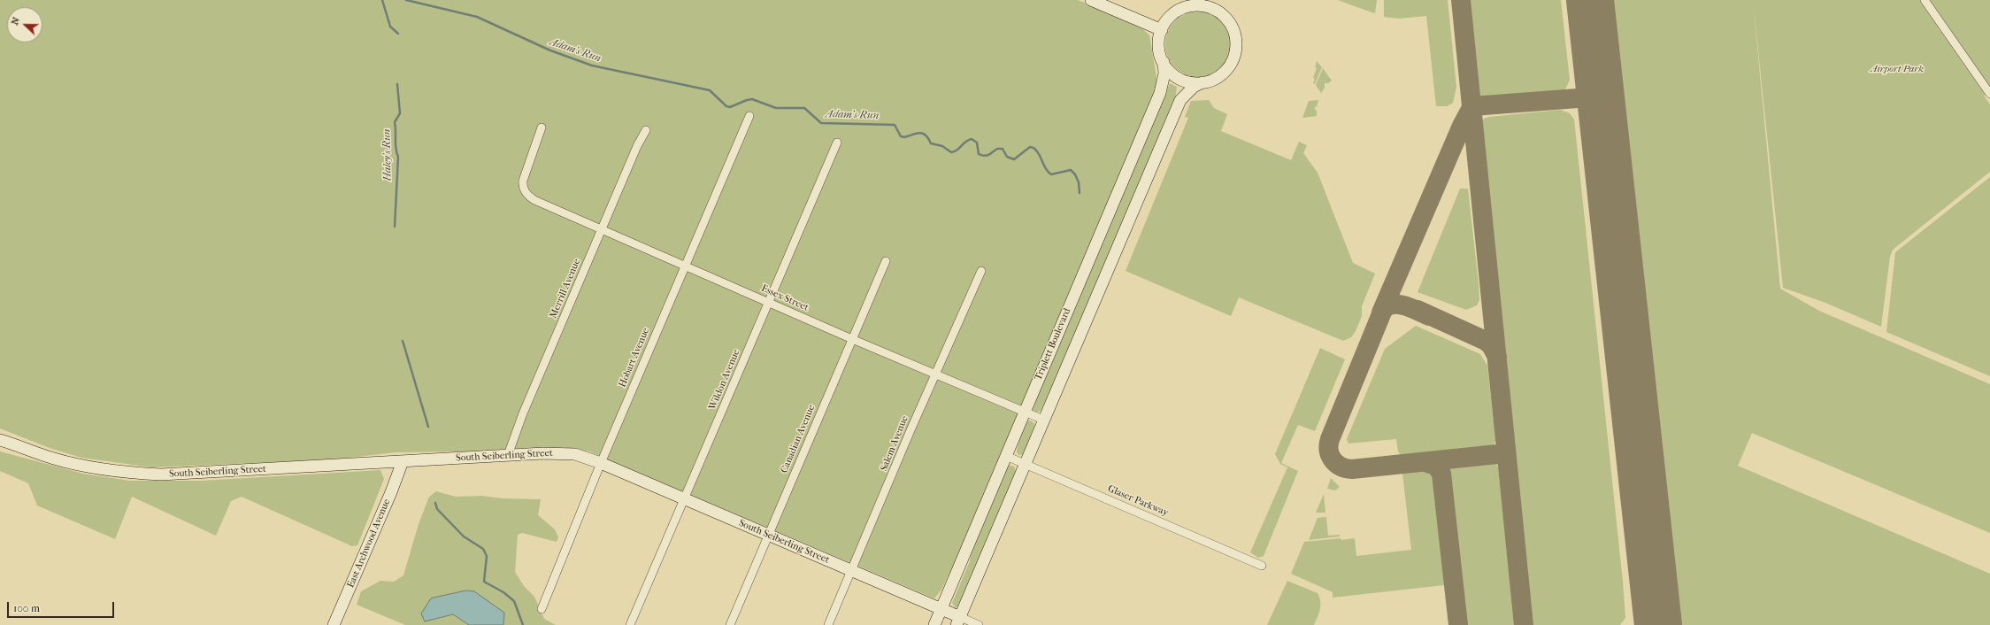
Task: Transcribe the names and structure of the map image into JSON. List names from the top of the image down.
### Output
{
  "streets": {
    "main road": ["Triplett Boulevard", "South Seiberling Street", "East Archwood Avenue"],
    "street": [
      "Merrill Avenue",
      "Essex Street",
      "Hobart Avenue",
      "Wildon Avenue",
      "Canadian Avenue",
      "Salem Avenue",
      "Glaser Parkway"
    ]
  },
  "crossings": [
    ["Merrill Avenue", "Essex Street"],
    ["Merrill Avenue", "South Seiberling Street"],
    ["Essex Street", "Triplett Boulevard"],
    ["Essex Street", "Hobart Avenue"],
    ["Essex Street", "Wildon Avenue"],
    ["Essex Street", "Canadian Avenue"],
    ["Essex Street", "Salem Avenue"],
    ["Triplett Boulevard", "South Seiberling Street"],
    ["Triplett Boulevard", "Glaser Parkway"],
    ["Hobart Avenue", "South Seiberling Street"],
    ["Wildon Avenue", "South Seiberling Street"],
    ["Canadian Avenue", "South Seiberling Street"],
    ["Salem Avenue", "South Seiberling Street"],
    ["South Seiberling Street", "East Archwood Avenue"]
  ],
  "water": ["Adam's Run", "Haley's Run"],
  "parks": ["Airport Park"],
  "scale_bar": "100 m",
  "north": "left"
}
